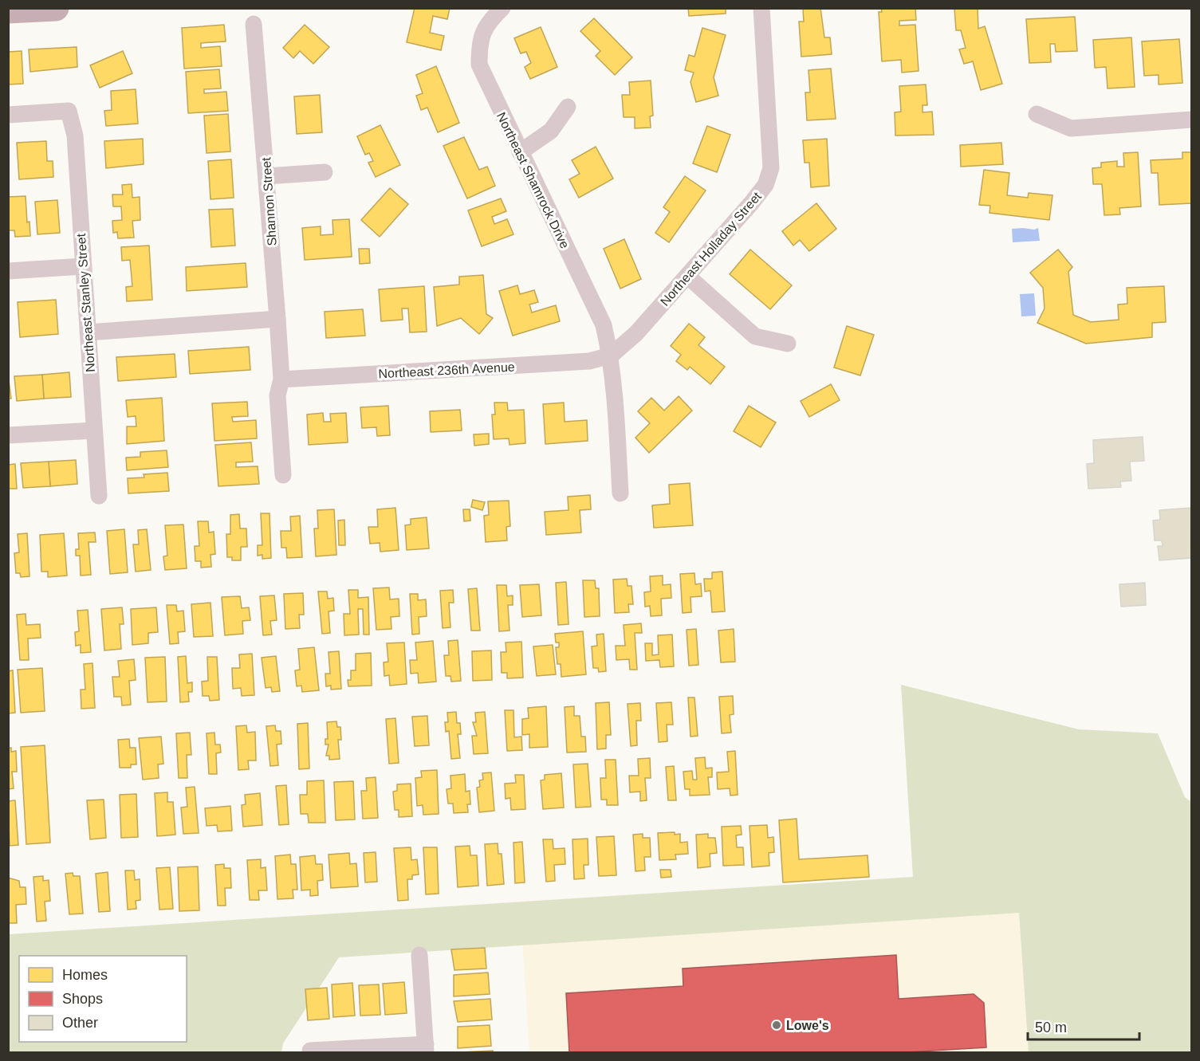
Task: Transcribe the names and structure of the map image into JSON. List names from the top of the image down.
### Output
{
  "streets": {
    "street": [
      "Northeast Shamrock Drive",
      "Shannon Street",
      "Northeast Holladay Street",
      "Northeast Stanley Street",
      "Northeast 236th Avenue"
    ]
  },
  "crossings": [
    ["Northeast Shamrock Drive", "Northeast Holladay Street"],
    ["Northeast Shamrock Drive", "Northeast 236th Avenue"],
    ["Shannon Street", "Northeast 236th Avenue"],
    ["Northeast Holladay Street", "Northeast 236th Avenue"]
  ],
  "places": ["Lowe's"],
  "legend": ["Homes", "Shops", "Other"],
  "scale_bar": "50 m"
}
